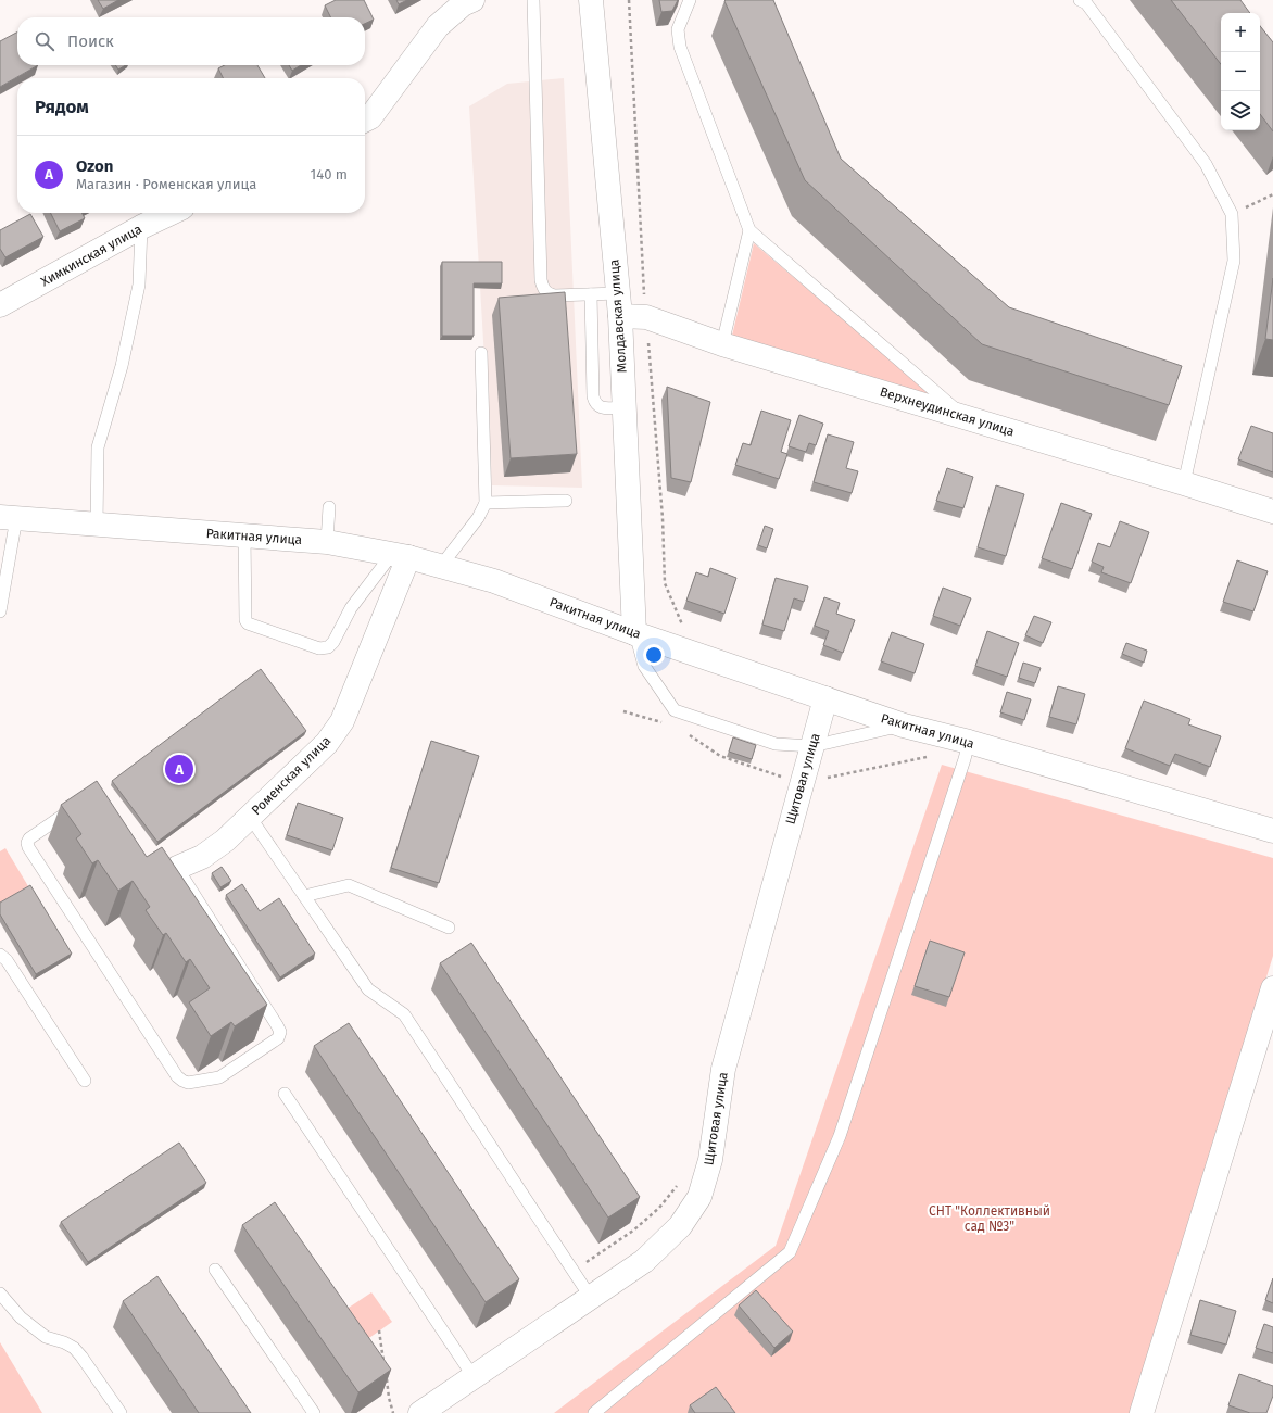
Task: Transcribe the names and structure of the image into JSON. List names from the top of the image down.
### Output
{
  "streets": {
    "street": [
      "Химкинская улица",
      "Молдавская улица",
      "Верхнеудинская улица",
      "Ракитная улица",
      "Роменская улица",
      "Щитовая улица"
    ]
  },
  "crossings": [
    ["Молдавская улица", "Верхнеудинская улица"],
    ["Молдавская улица", "Ракитная улица"],
    ["Ракитная улица", "Роменская улица"],
    ["Ракитная улица", "Щитовая улица"]
  ],
  "parks": ["СНТ \"Коллективный сад №3\""],
  "page": {
    "map_buttons": ["+", "−"],
    "search": "Поиск",
    "heading": "Рядом",
    "list": [
      {
        "mark": "A",
        "name": "Ozon",
        "note": "Магазин · Роменская улица",
        "value": "140 m"
      }
    ],
    "pins": "A"
  }
}
